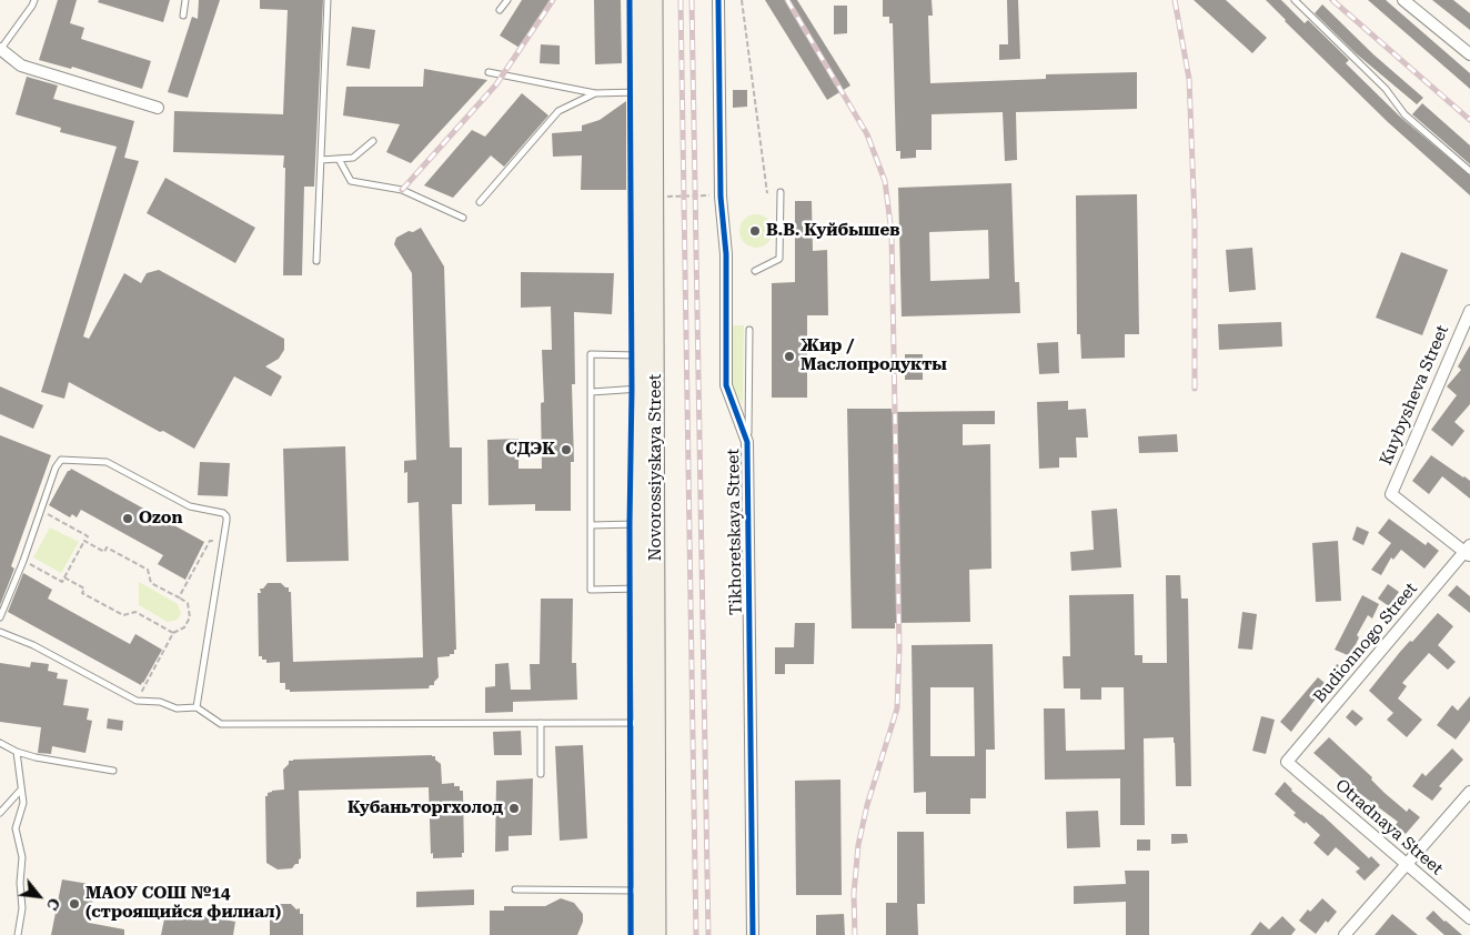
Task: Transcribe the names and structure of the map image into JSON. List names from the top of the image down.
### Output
{
  "streets": {
    "main road": ["Novorossiyskaya Street"],
    "street": [
      "Kuybysheva Street",
      "Tikhoretskaya Street",
      "Budionnogo Street",
      "Otradnaya Street"
    ]
  },
  "crossings": [
    ["Kuybysheva Street", "Budionnogo Street"],
    ["Budionnogo Street", "Otradnaya Street"]
  ],
  "places": [
    "В.В. Куйбышев",
    "Жир / Маслопродукты",
    "СДЭК",
    "Ozon",
    "Кубаньторгхолод",
    "МАОУ СОШ №14 (строящийся филиал)"
  ],
  "north": "bottom right"
}
